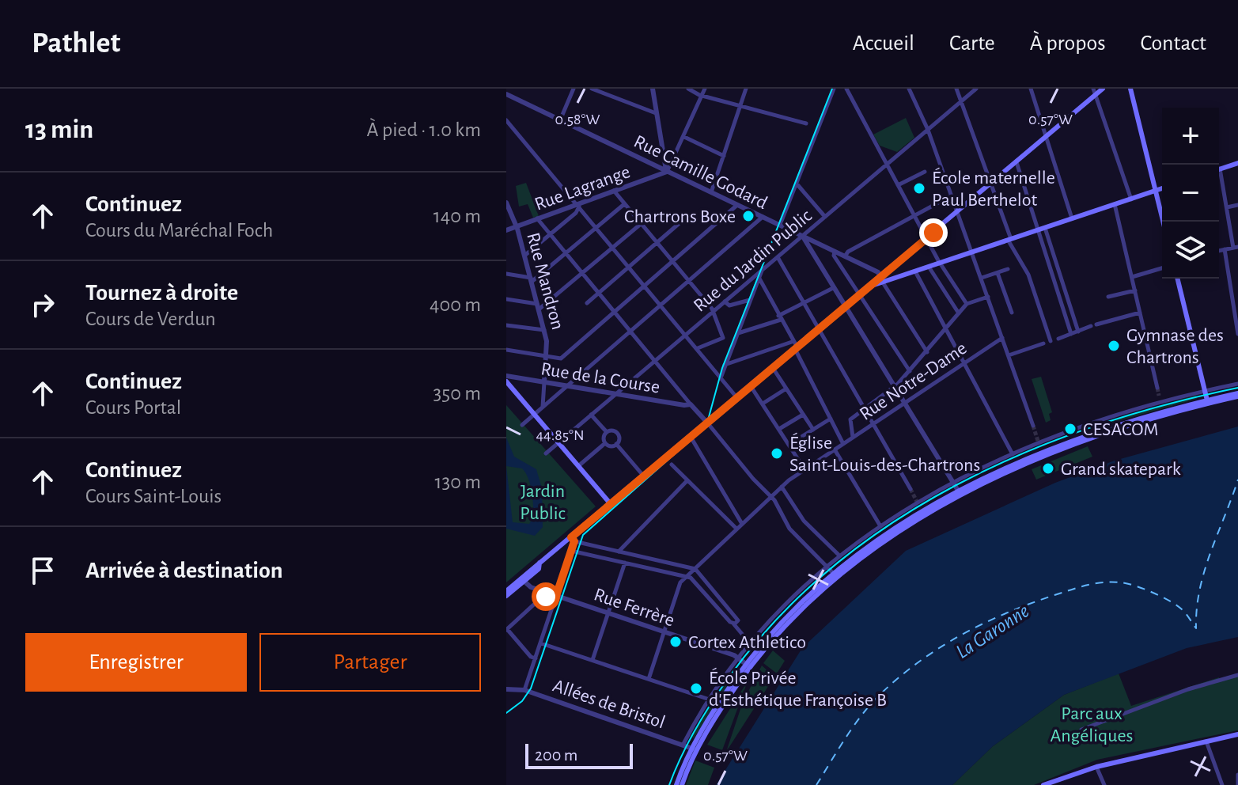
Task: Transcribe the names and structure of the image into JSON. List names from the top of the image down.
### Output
{
  "streets": {
    "street": [
      "Rue Camille Godard",
      "Rue Lagrange",
      "Rue du Jardin Public",
      "Rue Mandron",
      "Rue de la Course",
      "Rue Notre-Dame",
      "Rue Ferrère",
      "Allées de Bristol"
    ]
  },
  "crossings": [
    ["Rue Camille Godard", "Rue Lagrange"],
    ["Rue Camille Godard", "Rue du Jardin Public"],
    ["Rue Lagrange", "Rue Mandron"],
    ["Rue du Jardin Public", "Rue de la Course"],
    ["Rue Mandron", "Rue de la Course"]
  ],
  "water": ["La Garonne"],
  "parks": ["Jardin Public", "Parc aux Angéliques"],
  "places": [
    "École maternelle Paul Berthelot",
    "Chartrons Boxe",
    "Gymnase des Chartrons",
    "CESACOM",
    "Église Saint-Louis-des-Chartrons",
    "Grand skatepark",
    "Cortex Athletico",
    "École Privée d'Esthétique Françoise B"
  ],
  "scale_bar": "200 m",
  "page": {
    "header": "Pathlet",
    "nav": [
      "Accueil",
      "Carte",
      "À propos",
      "Contact"
    ],
    "heading": ["13 min", "À pied · 1.0 km"],
    "map_buttons": ["+", "−"],
    "list": [
      ["Continuez", "Cours du Maréchal Foch", "140 m"],
      ["Tournez à droite", "Cours de Verdun", "400 m"],
      ["Continuez", "Cours Portal", "350 m"],
      ["Continuez", "Cours Saint-Louis", "130 m"],
      "Arrivée à destination"
    ],
    "buttons": ["Enregistrer", "Partager"],
    "scale": "200 m"
  },
  "coordinates": ["0.58°W", "0.57°W", "44.85°N"]
}
